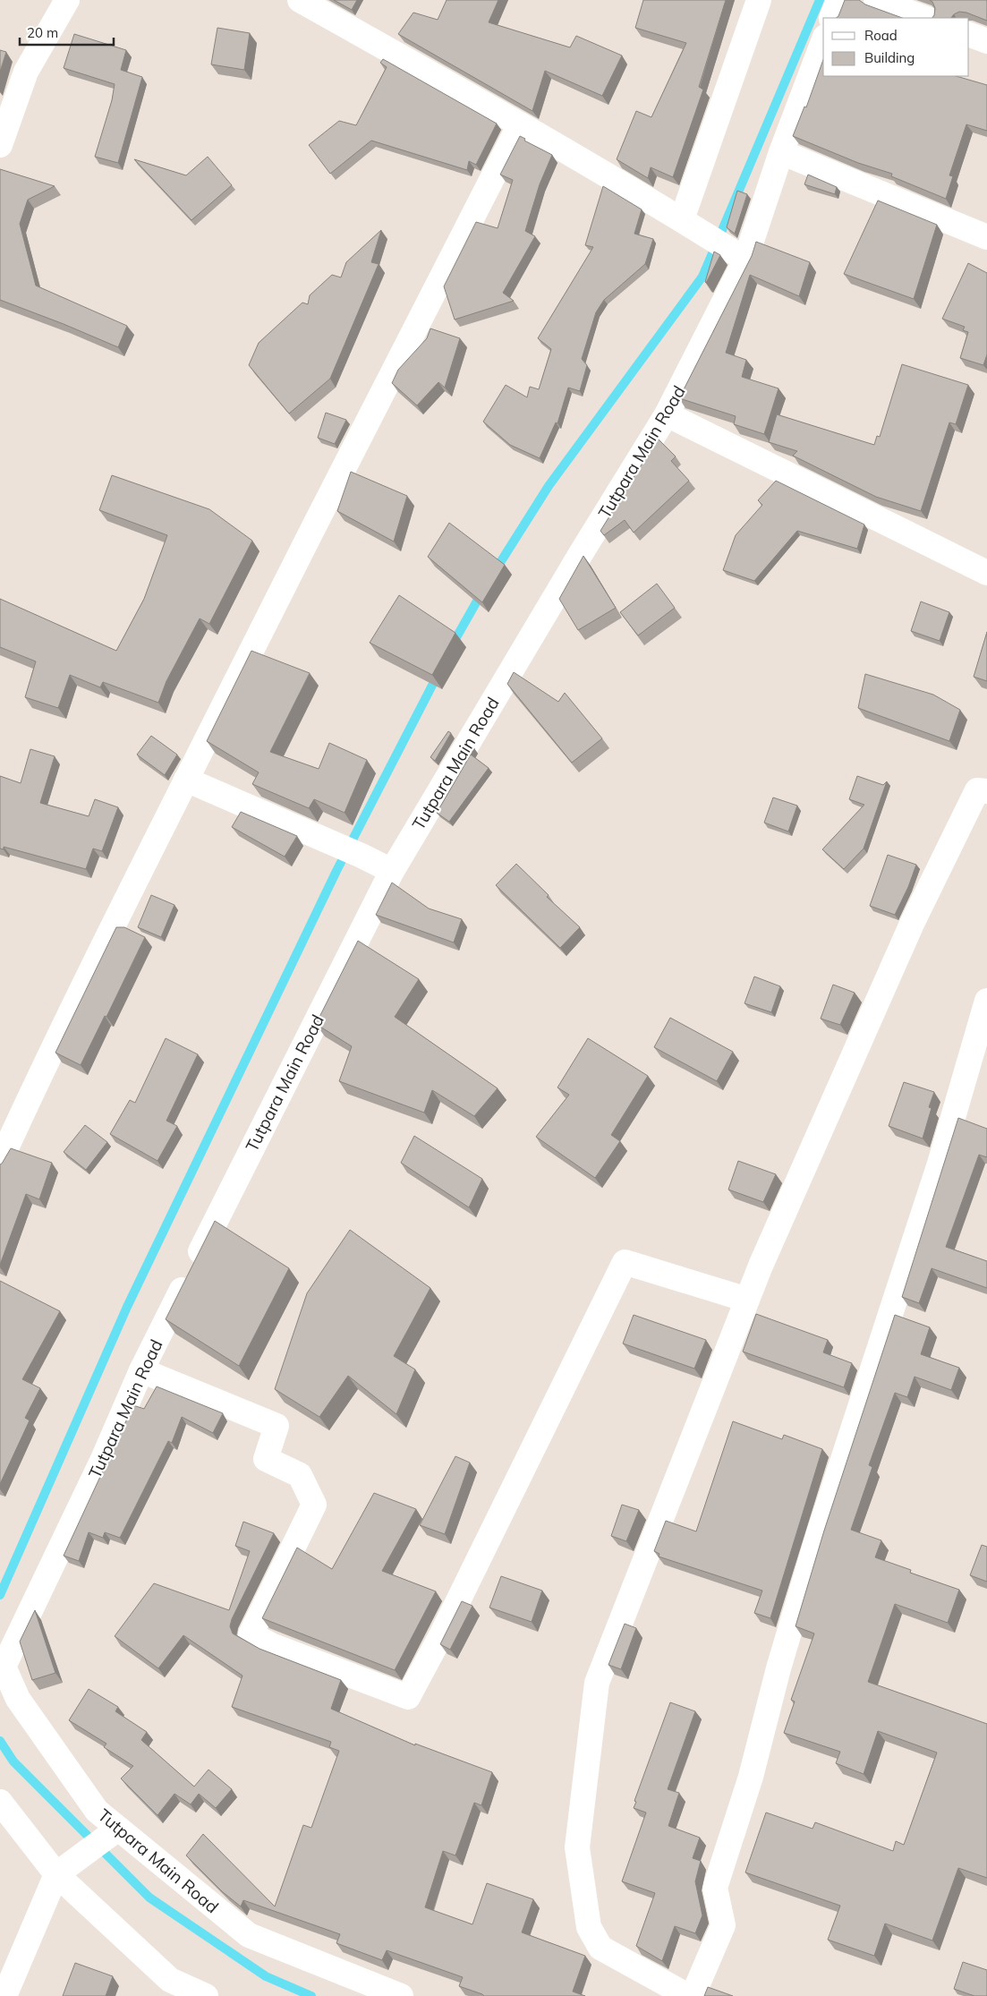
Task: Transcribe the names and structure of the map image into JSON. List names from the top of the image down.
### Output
{
  "streets": {
    "street": ["Tutpara Main Road"]
  },
  "legend": ["Road", "Building"],
  "scale_bar": "20 m"
}
